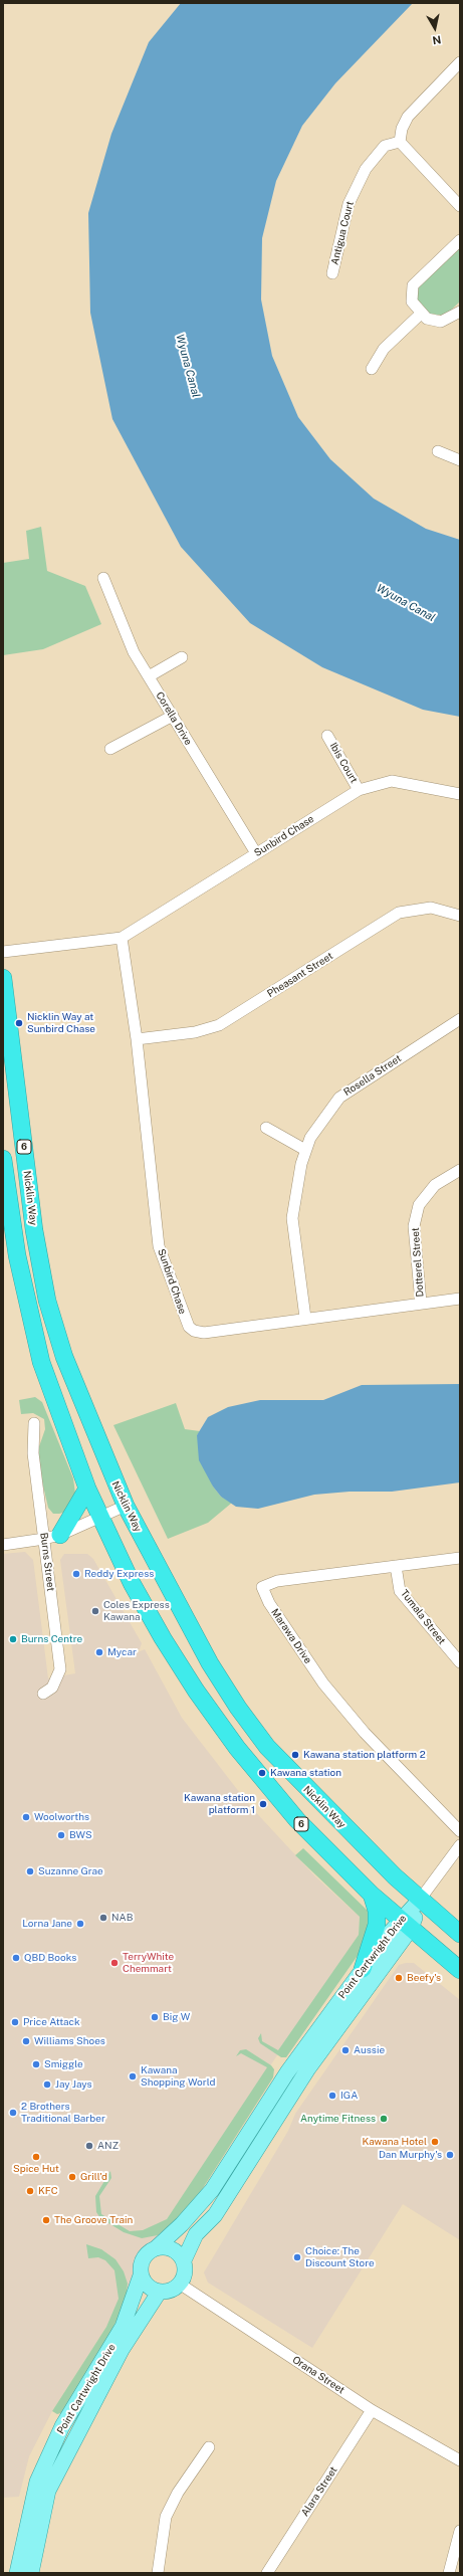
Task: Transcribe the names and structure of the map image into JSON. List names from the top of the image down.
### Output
{
  "streets": {
    "highway": ["6", "Nicklin Way"],
    "main road": ["Point Cartwright Drive"],
    "street": [
      "Antigua Court",
      "Corella Drive",
      "Ibis Court",
      "Sunbird Chase",
      "Pheasant Street",
      "Rosella Street",
      "Dotterel Street",
      "Burns Street",
      "Tumala Street",
      "Marawa Drive",
      "Orana Street",
      "Alara Street"
    ]
  },
  "crossings": [
    ["Corella Drive", "Sunbird Chase"],
    ["Ibis Court", "Sunbird Chase"],
    ["Sunbird Chase", "Pheasant Street"],
    ["Sunbird Chase", "Rosella Street"],
    ["Sunbird Chase", "Dotterel Street"],
    ["Nicklin Way", "Point Cartwright Drive"],
    ["Tumala Street", "Marawa Drive"],
    ["Point Cartwright Drive", "Orana Street"],
    ["Orana Street", "Alara Street"]
  ],
  "water": ["Wyuna Canal"],
  "places": [
    "Nicklin Way at Sunbird Chase",
    "Reddy Express",
    "Coles Express Kawana",
    "Burns Centre",
    "Mycar",
    "Kawana station platform 2",
    "Kawana station",
    "Kawana station platform 1",
    "Woolworths",
    "BWS",
    "Suzanne Grae",
    "NAB",
    "Lorna Jane",
    "QBD Books",
    "TerryWhite Chemmart",
    "Beefy's",
    "Big W",
    "Price Attack",
    "Williams Shoes",
    "Aussie",
    "Smiggle",
    "Kawana Shopping World",
    "Jay Jays",
    "IGA",
    "2 Brothers Traditional Barber",
    "Anytime Fitness",
    "Kawana Hotel",
    "ANZ",
    "Dan Murphy's",
    "Spice Hut",
    "Grill'd",
    "KFC",
    "The Groove Train",
    "Choice: The Discount Store"
  ],
  "north": "bottom"
}
